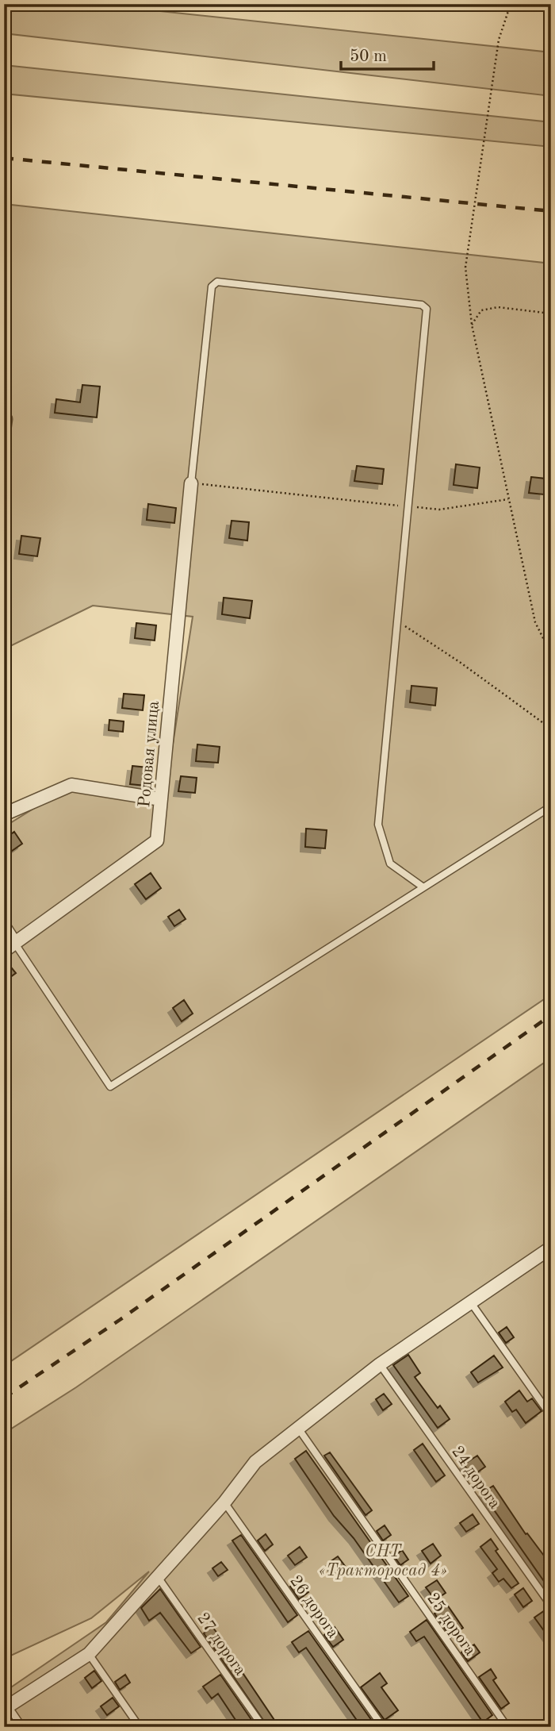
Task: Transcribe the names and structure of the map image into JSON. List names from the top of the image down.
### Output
{
  "streets": {
    "street": ["Родовая улица"],
    "lane": [
      "24 дорога",
      "26 дорога",
      "25 дорога",
      "27 дорога"
    ]
  },
  "parks": ["СНТ «Тракторосад 4»"],
  "scale_bar": "50 m"
}
